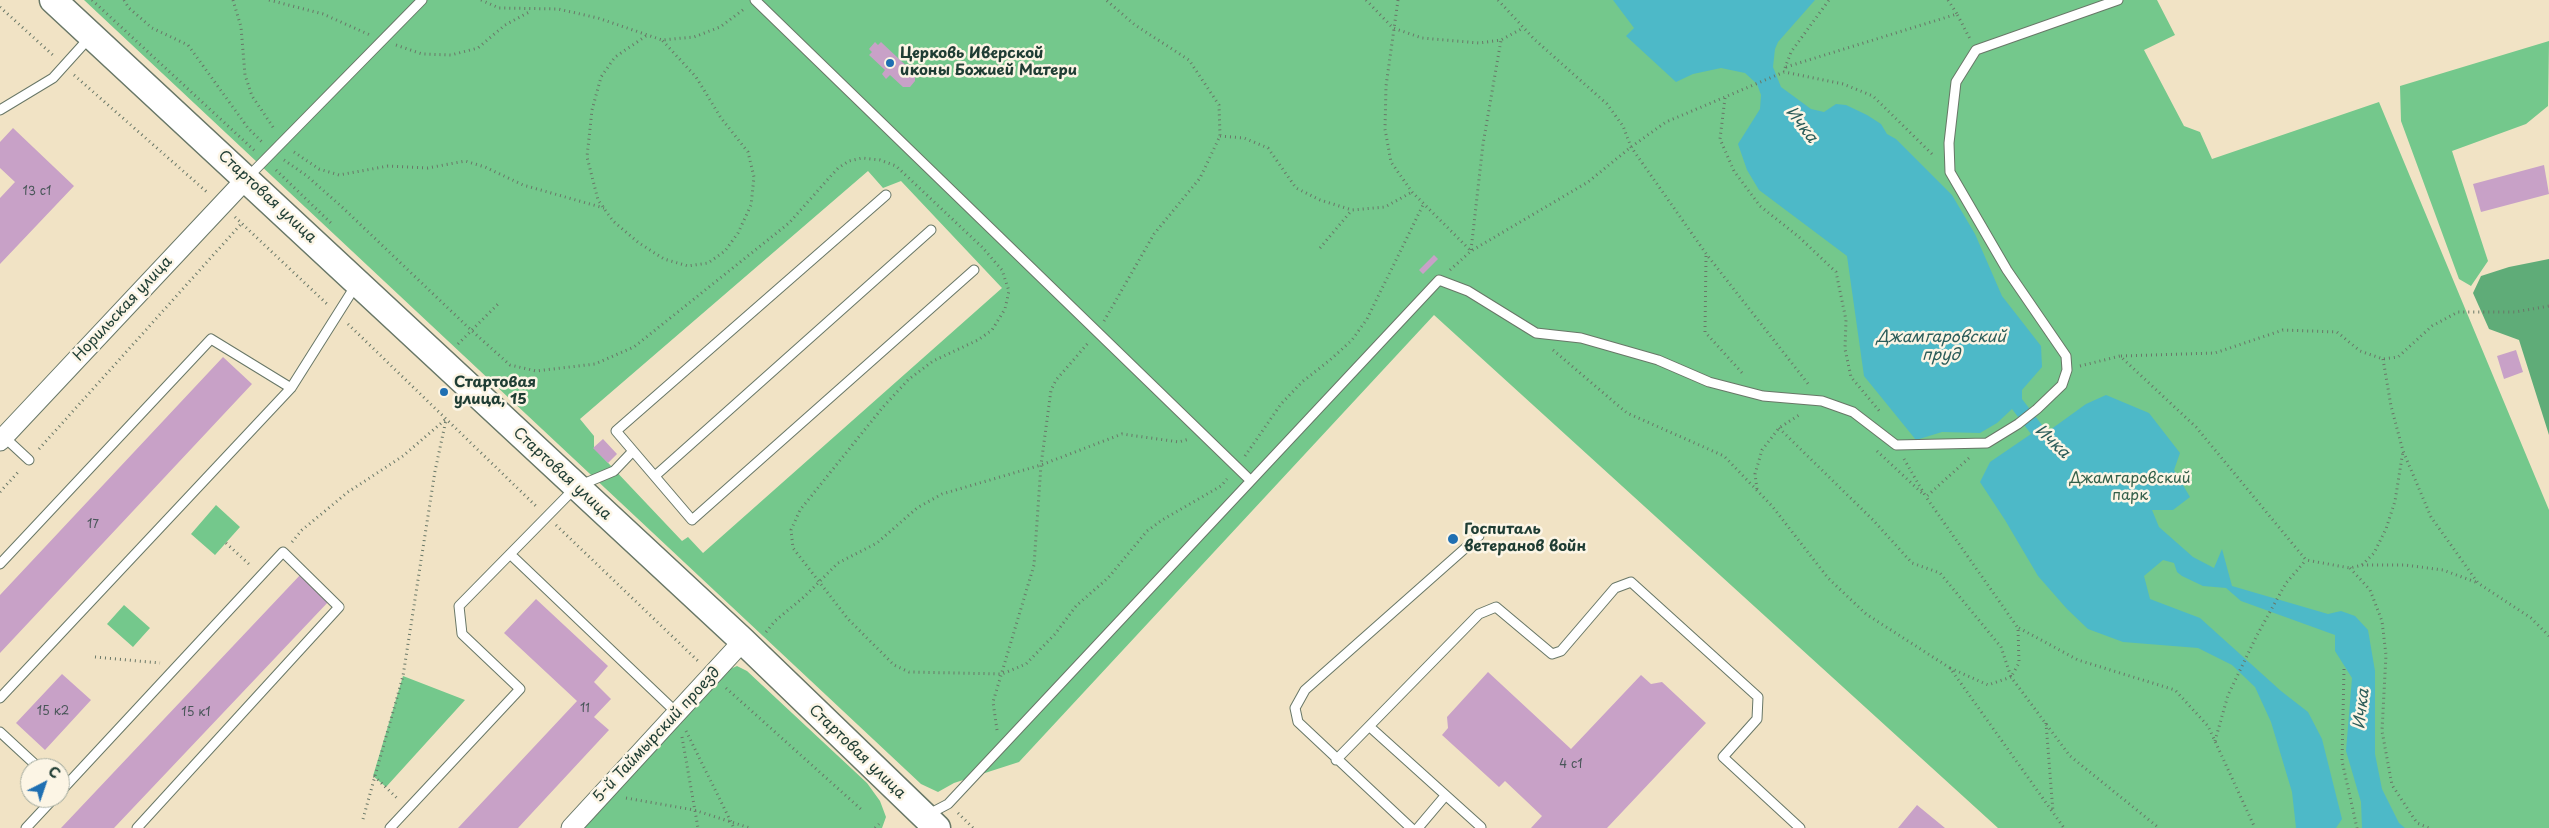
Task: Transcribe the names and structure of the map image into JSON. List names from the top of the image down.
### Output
{
  "streets": {
    "street": ["Стартовая улица", "Норильская улица", "5-й Таймырский проезд"]
  },
  "crossings": [
    ["Стартовая улица", "Норильская улица"],
    ["Стартовая улица", "5-й Таймырский проезд"]
  ],
  "water": ["Ичка", "Джамгаровский пруд"],
  "parks": ["Джамгаровский парк"],
  "places": ["Церковь Иверской иконы Божией Матери", "Стартовая улица, 15", "Госпиталь ветеранов войн"],
  "house_numbers": [
    "13 с1",
    "17",
    "11",
    "15 к2",
    "15 к1",
    "4 с1"
  ],
  "north": "top right"
}
